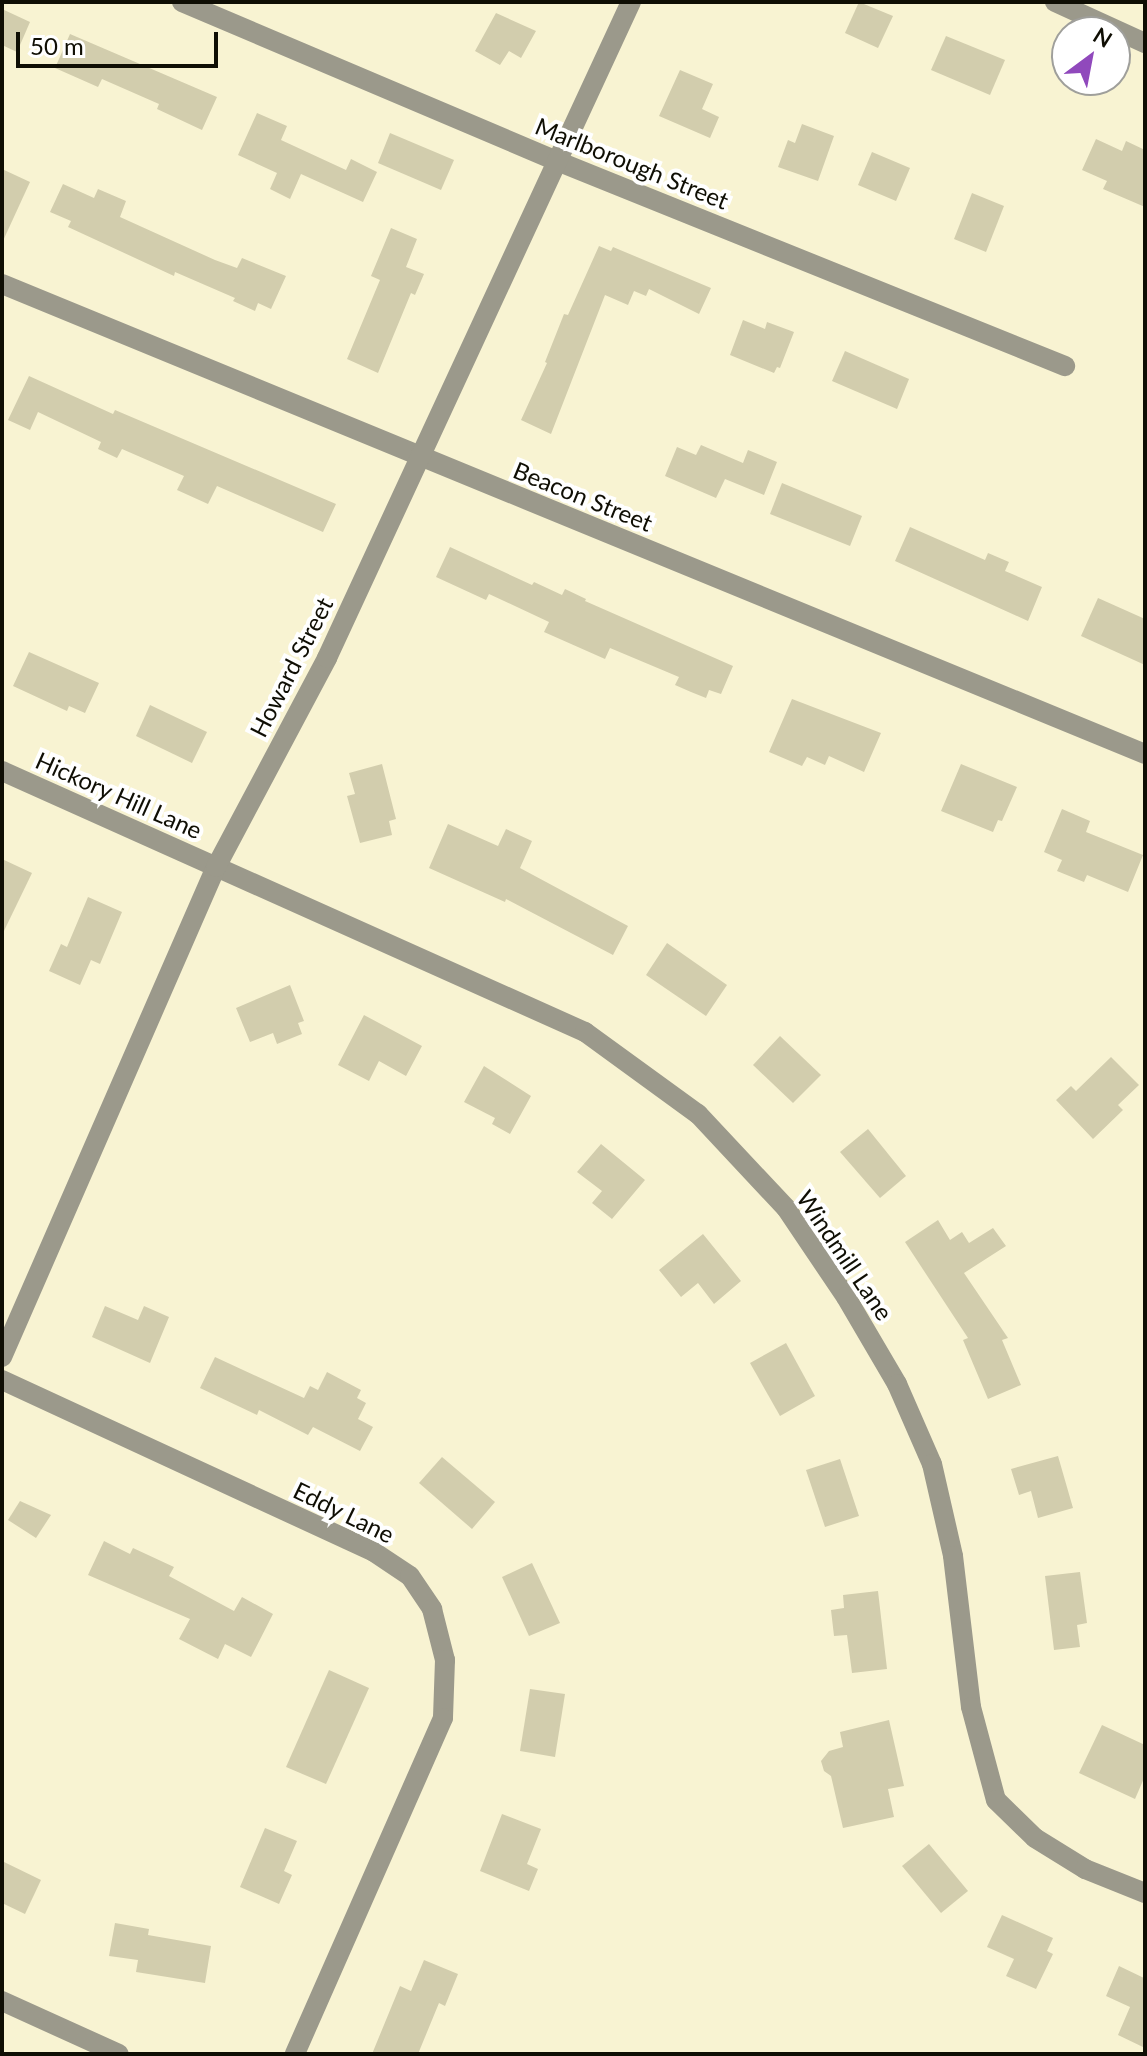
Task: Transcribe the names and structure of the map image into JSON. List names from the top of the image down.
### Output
{
  "streets": {
    "street": [
      "Marlborough Street",
      "Beacon Street",
      "Howard Street",
      "Hickory Hill Lane",
      "Windmill Lane",
      "Eddy Lane"
    ]
  },
  "crossings": [
    ["Marlborough Street", "Howard Street"],
    ["Beacon Street", "Howard Street"],
    ["Howard Street", "Hickory Hill Lane"],
    ["Howard Street", "Windmill Lane"],
    ["Hickory Hill Lane", "Windmill Lane"]
  ],
  "scale_bar": "50 m",
  "north": "top right"
}
